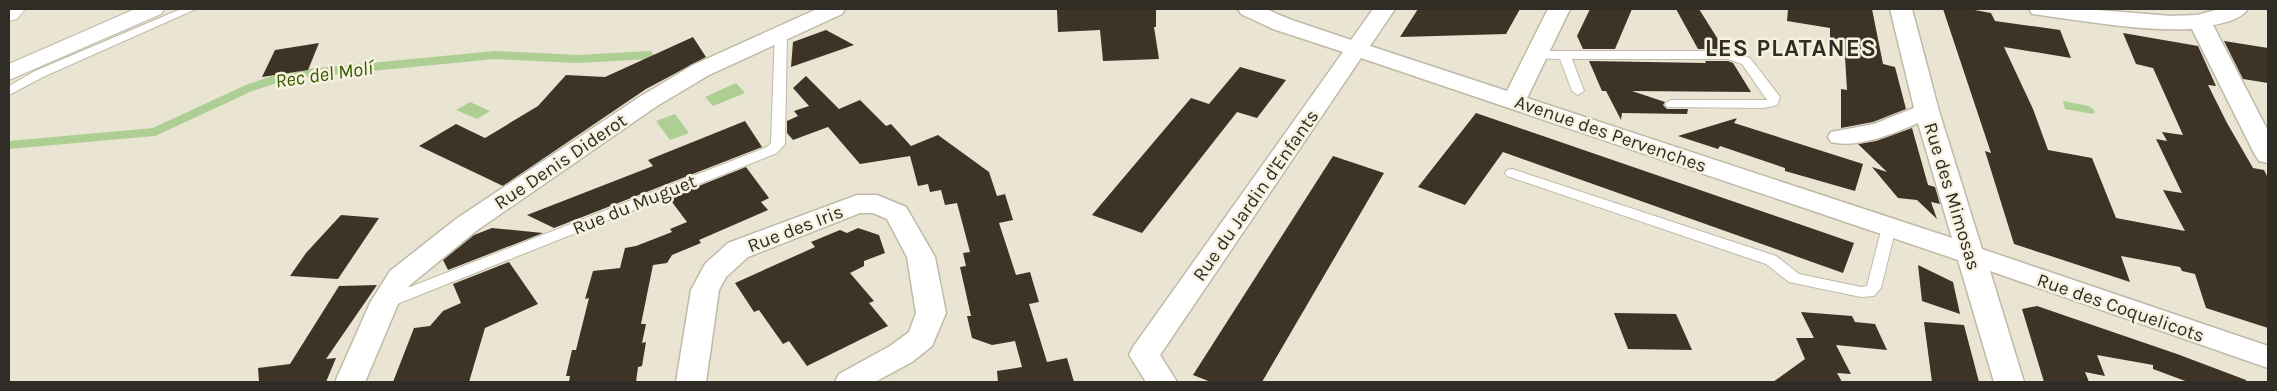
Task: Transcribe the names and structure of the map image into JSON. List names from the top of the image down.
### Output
{
  "streets": {
    "street": [
      "Avenue des Pervenches",
      "Rue Denis Diderot",
      "Rue du Jardin d'Enfants",
      "Rue des Mimosas",
      "Rue des Iris",
      "Rue des Coquelicots"
    ],
    "lane": ["Rue du Muguet"]
  },
  "crossings": [
    ["Avenue des Pervenches", "Rue du Jardin d'Enfants"],
    ["Avenue des Pervenches", "Rue des Mimosas"],
    ["Avenue des Pervenches", "Rue des Coquelicots"],
    ["Rue Denis Diderot", "Rue du Muguet"],
    ["Rue des Mimosas", "Rue des Coquelicots"]
  ],
  "districts": ["LES PLATANES"],
  "water": ["Rec del Molí"]
}
